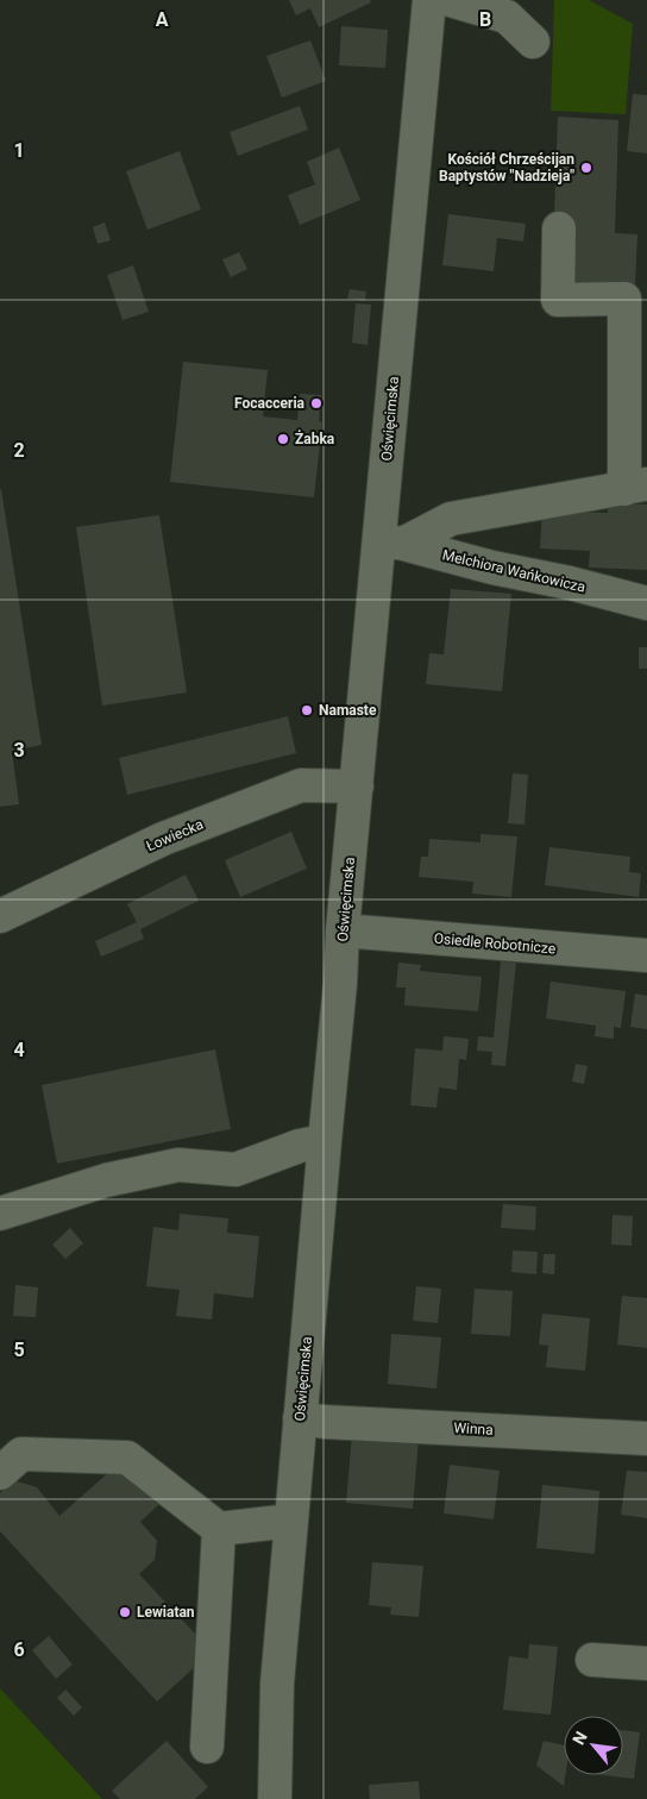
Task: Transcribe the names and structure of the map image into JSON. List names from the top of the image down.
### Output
{
  "streets": {
    "street": [
      "Oświęcimska",
      "Melchiora Wańkowicza",
      "Łowiecka",
      "Osiedle Robotnicze",
      "Winna"
    ]
  },
  "crossings": [
    ["Oświęcimska", "Melchiora Wańkowicza"],
    ["Oświęcimska", "Łowiecka"],
    ["Oświęcimska", "Osiedle Robotnicze"],
    ["Oświęcimska", "Winna"]
  ],
  "places": [
    "Kościół Chrześcijan Baptystów \"Nadzieja\"",
    "Focacceria",
    "Żabka",
    "Namaste",
    "Lewiatan"
  ],
  "north": "top left",
  "grid": {
    "columns": ["A", "B"],
    "rows": [
      "1",
      "2",
      "3",
      "4",
      "5",
      "6"
    ]
  }
}
